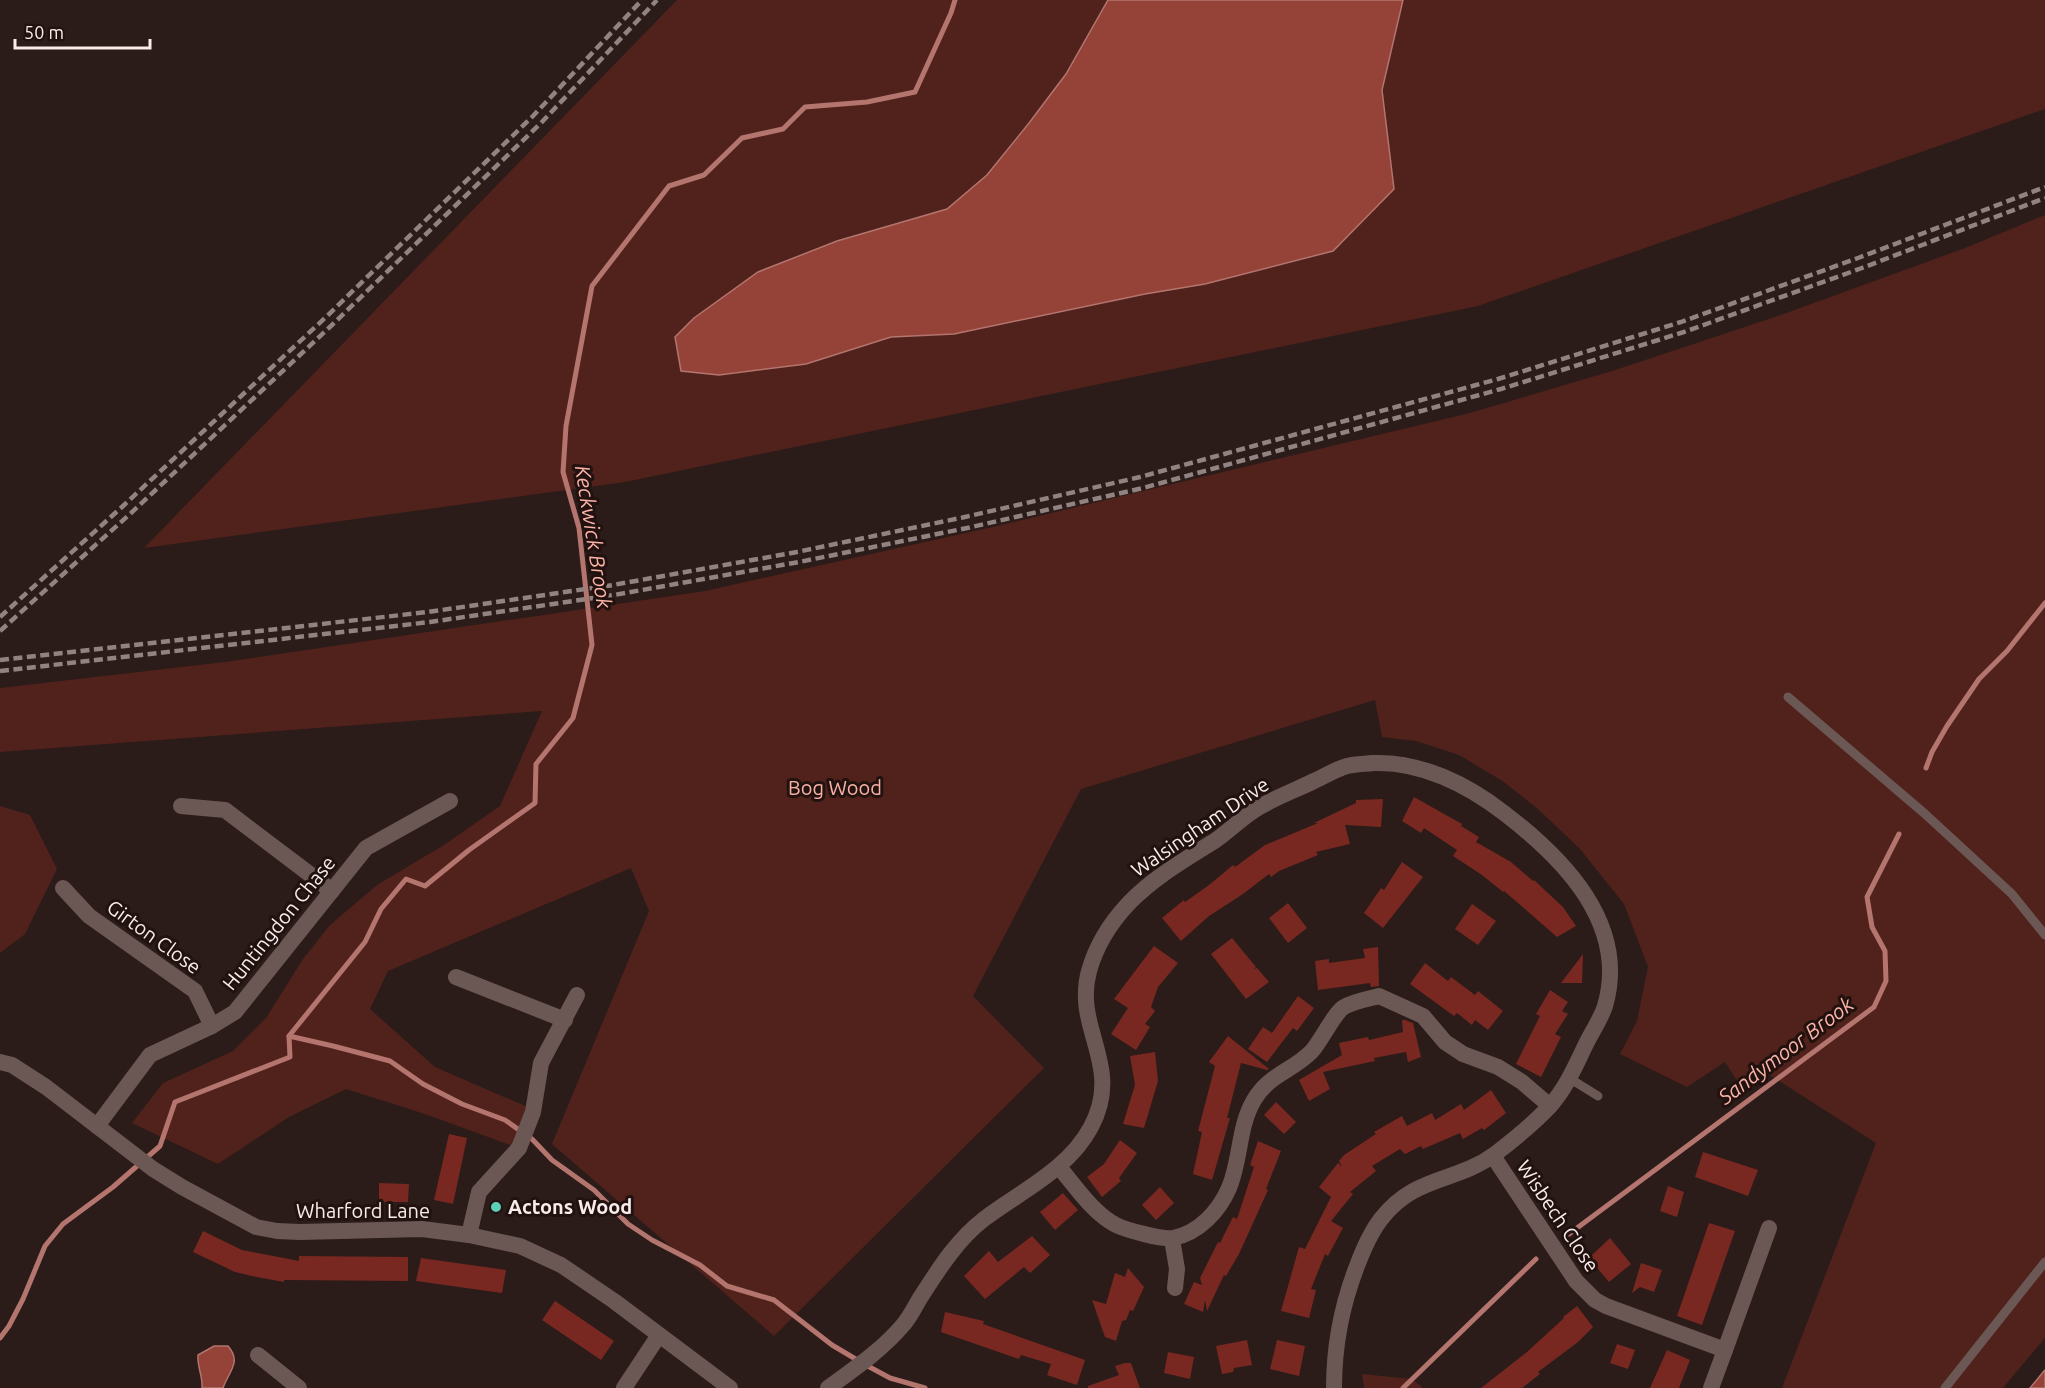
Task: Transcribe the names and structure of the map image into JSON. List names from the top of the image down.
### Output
{
  "streets": {
    "street": [
      "Walsingham Drive",
      "Huntingdon Chase",
      "Girton Close",
      "Wharford Lane",
      "Wisbech Close"
    ]
  },
  "crossings": [
    ["Walsingham Drive", "Wisbech Close"],
    ["Huntingdon Chase", "Girton Close"],
    ["Huntingdon Chase", "Wharford Lane"]
  ],
  "water": ["Keckwick Brook", "Sandymoor Brook"],
  "parks": ["Bog Wood"],
  "places": ["Actons Wood"],
  "scale_bar": "50 m"
}
